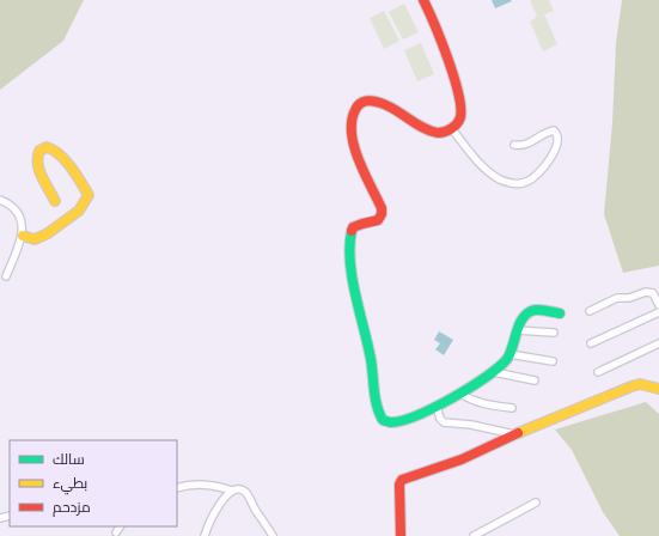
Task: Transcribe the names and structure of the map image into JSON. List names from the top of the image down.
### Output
{
  "legend": ["سالك", "بطيء", "مزدحم"]
}
